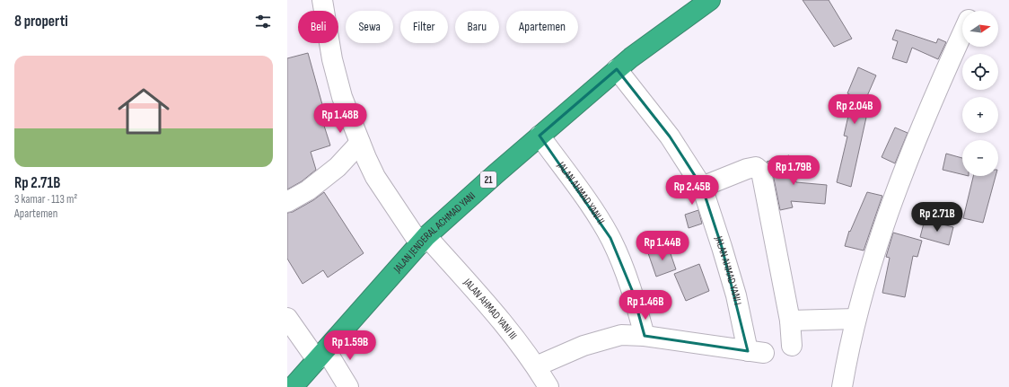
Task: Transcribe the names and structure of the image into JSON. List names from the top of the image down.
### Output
{
  "streets": {
    "highway": ["21", "JALAN JENDERAL ACHMAD YANI"],
    "street": ["JALAN AHMAD YANI II", "JALAN AHMAD YANI I", "JALAN AHMAD YANI III"]
  },
  "crossings": [
    ["JALAN AHMAD YANI II", "JALAN JENDERAL ACHMAD YANI"],
    ["JALAN AHMAD YANI II", "JALAN AHMAD YANI I"],
    ["JALAN JENDERAL ACHMAD YANI", "JALAN AHMAD YANI I"],
    ["JALAN JENDERAL ACHMAD YANI", "JALAN AHMAD YANI III"]
  ],
  "north": "right",
  "page": {
    "heading": "8 properti",
    "map_buttons": ["+", "−"],
    "chip": [
      "Beli",
      "Sewa",
      "Filter",
      "Baru",
      "Apartemen"
    ],
    "list": [
      {
        "name": "Rp 2.71B",
        "note": "3 kamar · 113 m² · Apartemen"
      }
    ],
    "price": [
      "Rp 2.04B",
      "Rp 1.48B",
      "Rp 1.79B",
      "Rp 2.45B",
      "Rp 2.71B",
      "Rp 1.44B",
      "Rp 1.46B",
      "Rp 1.59B"
    ]
  }
}
